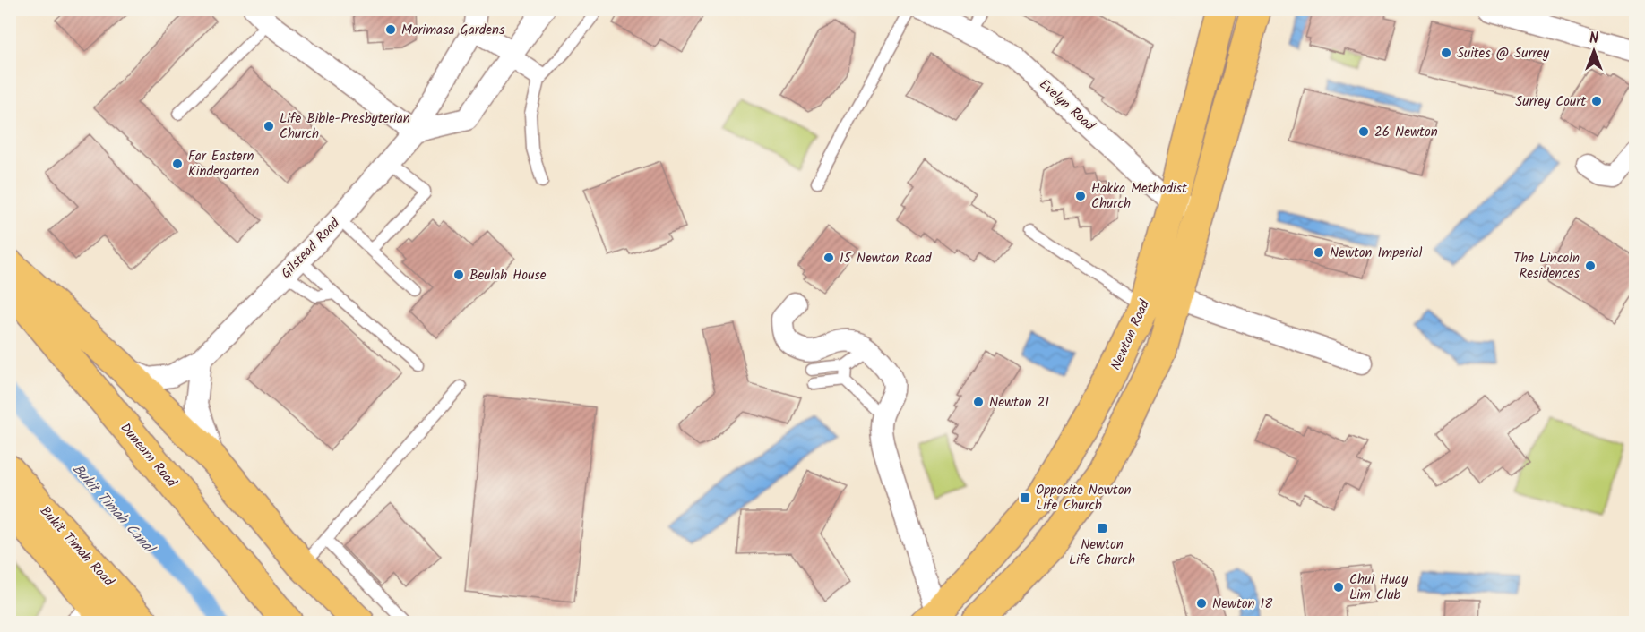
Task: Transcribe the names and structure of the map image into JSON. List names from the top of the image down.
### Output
{
  "streets": {
    "main road": ["Newton Road", "Dunearn Road", "Bukit Timah Road"],
    "street": ["Evelyn Road", "Gilstead Road"]
  },
  "crossings": [
    ["Evelyn Road", "Newton Road"]
  ],
  "water": ["Bukit Timah Canal"],
  "places": {
    "other": [
      "Morimasa Gardens",
      "Suites @ Surrey",
      "Surrey Court",
      "Life Bible-Presbyterian Church",
      "26 Newton",
      "Far Eastern Kindergarten",
      "Hakka Methodist Church",
      "Newton Imperial",
      "15 Newton Road",
      "The Lincoln Residences",
      "Beulah House",
      "Newton 21",
      "Chui Huay Lim Club",
      "Newton 18"
    ],
    "transit": ["Opposite Newton Life Church", "Newton Life Church"]
  },
  "north": "top"
}
